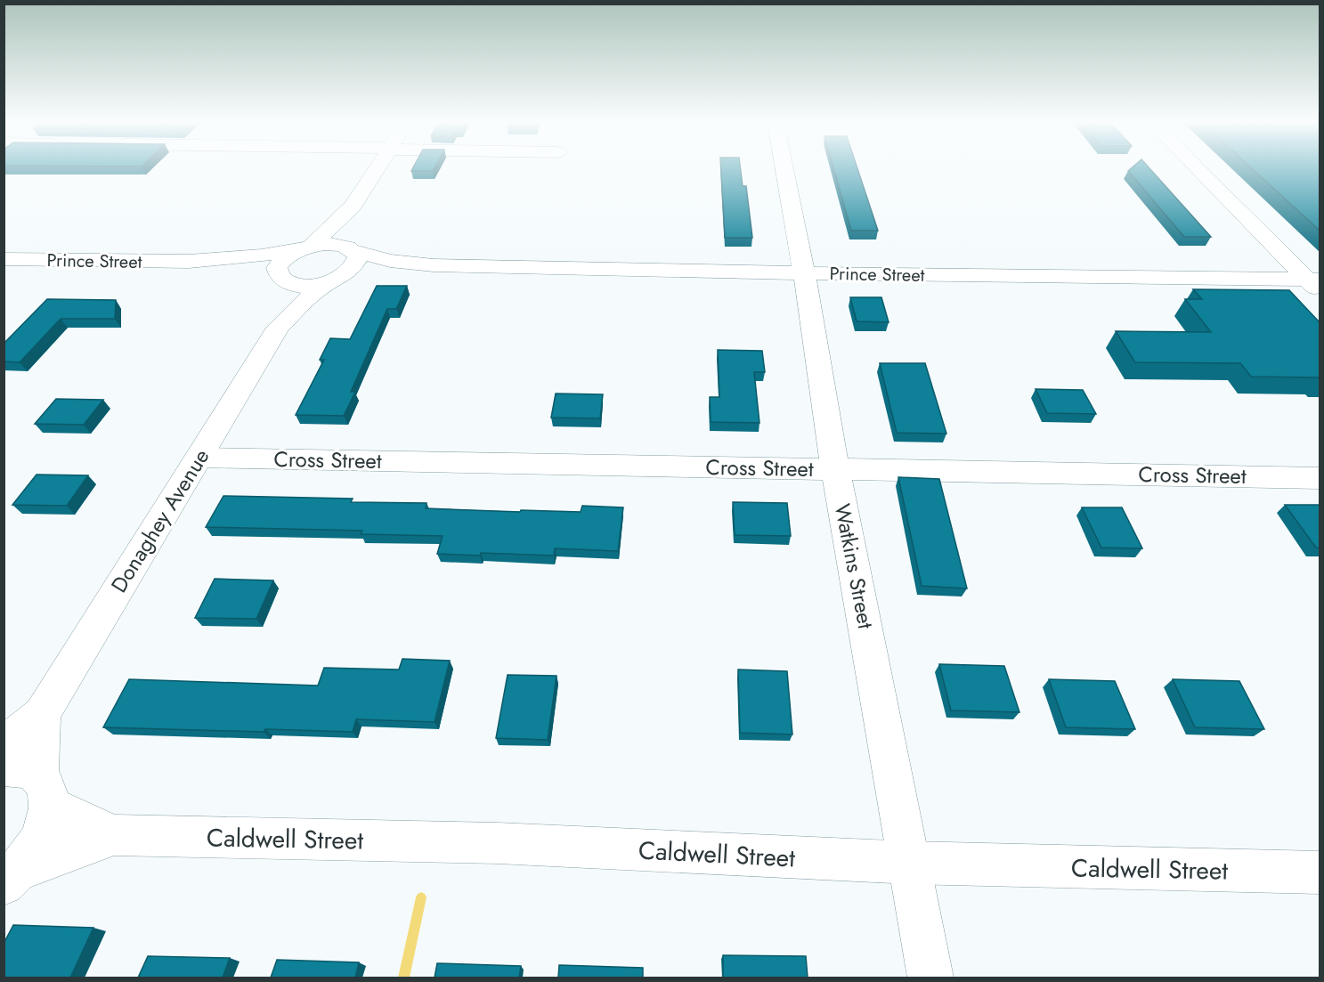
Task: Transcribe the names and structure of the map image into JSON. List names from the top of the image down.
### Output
{
  "streets": {
    "street": [
      "Prince Street",
      "Cross Street",
      "Donaghey Avenue",
      "Watkins Street",
      "Caldwell Street"
    ]
  },
  "crossings": [
    ["Prince Street", "Donaghey Avenue"],
    ["Prince Street", "Watkins Street"],
    ["Cross Street", "Donaghey Avenue"],
    ["Cross Street", "Watkins Street"],
    ["Donaghey Avenue", "Caldwell Street"],
    ["Watkins Street", "Caldwell Street"]
  ]
}
